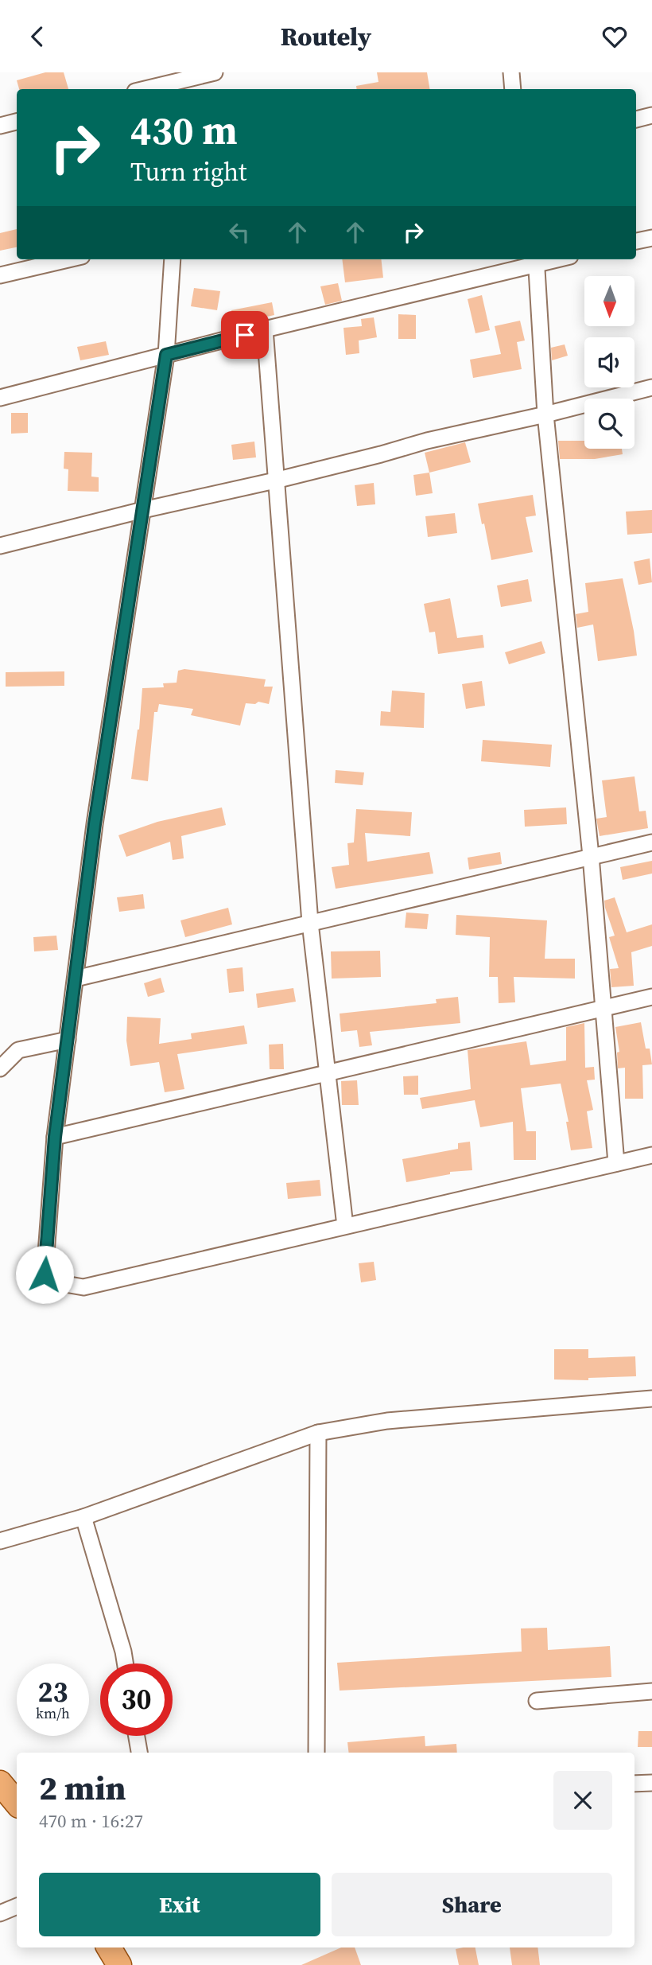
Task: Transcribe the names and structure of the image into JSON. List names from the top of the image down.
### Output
{
  "north": "bottom",
  "page": {
    "header": "Routely",
    "turn": ["430 m", "Turn right"],
    "speed": "23 km/h",
    "limit": "30",
    "heading": ["2 min", "470 m · 16:27"],
    "buttons": ["Exit", "Share"]
  }
}
